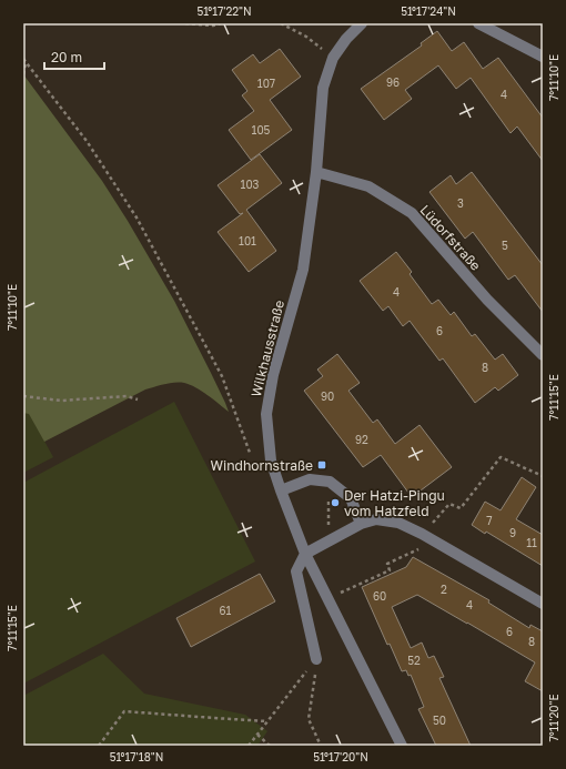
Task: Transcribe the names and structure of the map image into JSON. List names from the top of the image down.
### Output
{
  "streets": {
    "street": ["Lüdorfstraße", "Wilkhausstraße"]
  },
  "crossings": [
    ["Lüdorfstraße", "Wilkhausstraße"]
  ],
  "places": {
    "transit": ["Windhornstraße"],
    "other": ["Der Hatzi-Pingu vom Hatzfeld"]
  },
  "house_numbers": [
    "96",
    "107",
    "4",
    "105",
    "103",
    "3",
    "101",
    "5",
    "4",
    "6",
    "8",
    "90",
    "92",
    "7",
    "9",
    "11",
    "2",
    "60",
    "4",
    "61",
    "6",
    "8",
    "52",
    "50"
  ],
  "scale_bar": "20 m",
  "coordinates": [
    "51°17'22\"N",
    "51°17'24\"N",
    "7°11'10\"E",
    "7°11'15\"E",
    "7°11'20\"E",
    "51°17'18\"N",
    "51°17'20\"N"
  ]
}
